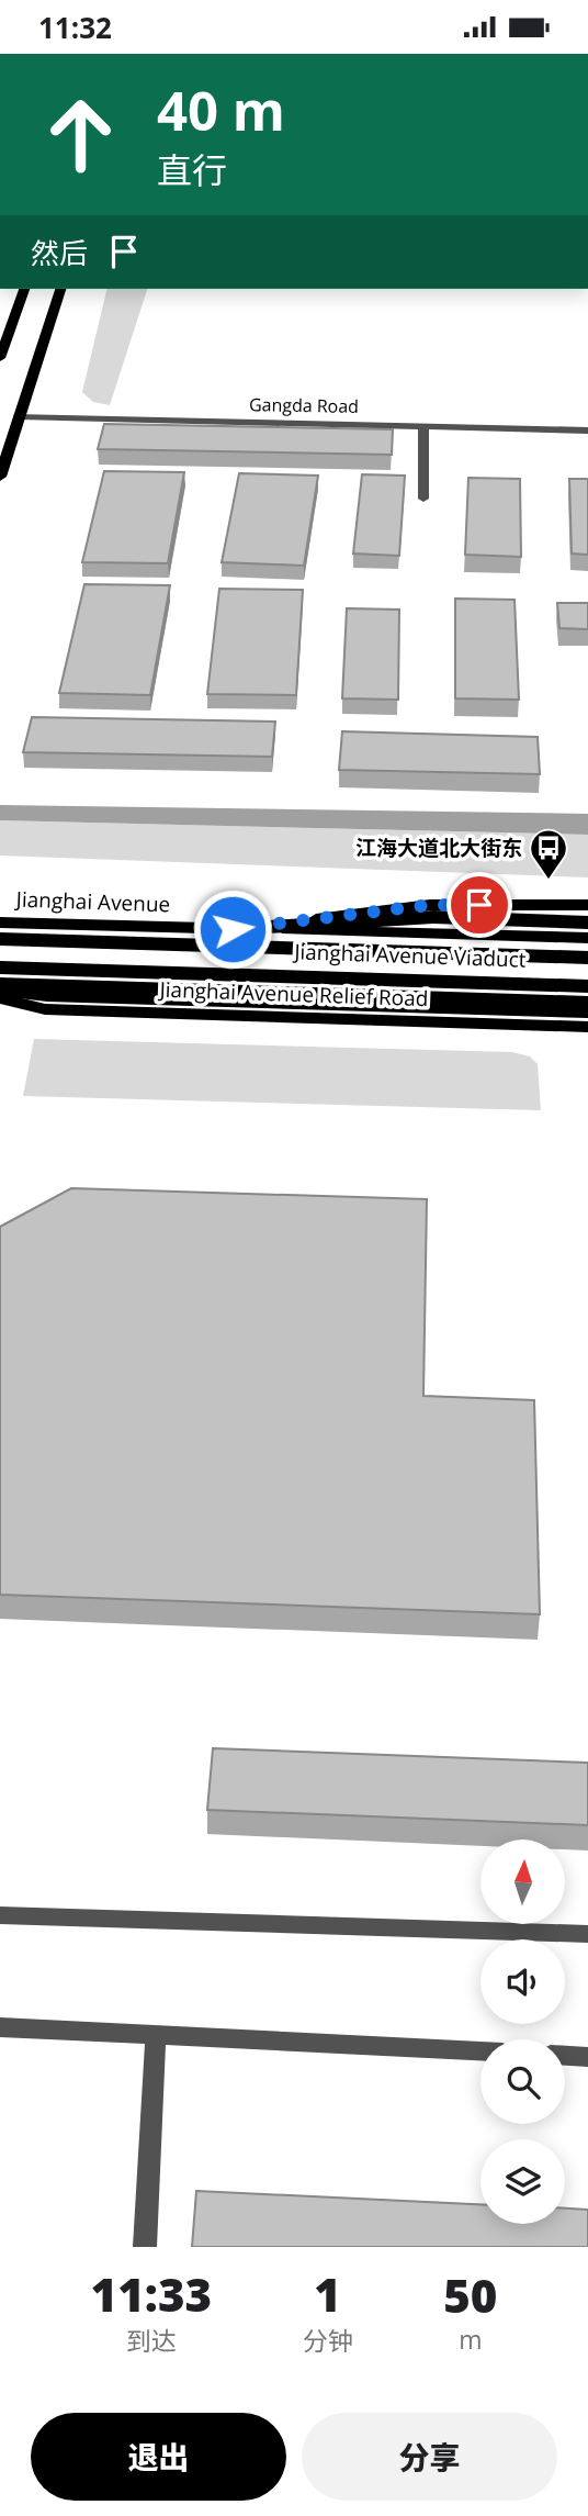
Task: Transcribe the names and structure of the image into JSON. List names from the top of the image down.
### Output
{
  "streets": {
    "highway": ["Jianghai Avenue Viaduct"],
    "main road": ["Jianghai Avenue", "Jianghai Avenue Relief Road"],
    "street": ["Gangda Road"]
  },
  "places": {
    "bus stop": ["江海大道北大街东"]
  },
  "north": "top",
  "page": {
    "status": "11:32",
    "turn": ["40 m", "直行"],
    "then": "然后",
    "eta": [
      "11:33",
      "到达",
      "1",
      "分钟",
      "50",
      "m"
    ],
    "buttons": ["退出", "分享"]
  }
}
